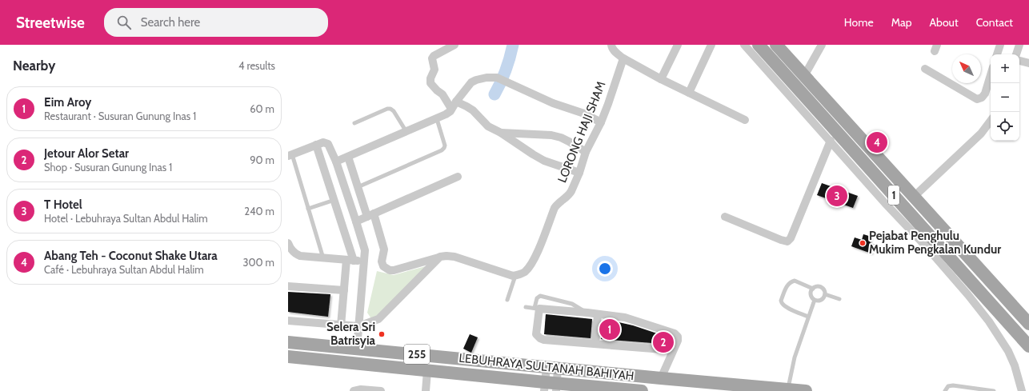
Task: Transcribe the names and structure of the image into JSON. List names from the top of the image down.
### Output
{
  "streets": {
    "main road": ["1", "255", "LEBUHRAYA SULTANAH BAHIYAH"],
    "street": ["LORONG HAJI SHAM"]
  },
  "places": ["Pejabat Penghulu Mukim Pengkalan Kundur", "Selera Sri Batrisyia"],
  "north": "top left",
  "page": {
    "header": "Streetwise",
    "search": "Search here",
    "nav": [
      "Home",
      "Map",
      "About",
      "Contact"
    ],
    "heading": ["Nearby", "4 results"],
    "map_buttons": ["+", "−"],
    "list": [
      {
        "mark": "1",
        "name": "Eim Aroy",
        "note": "Restaurant · Susuran Gunung Inas 1",
        "value": "60 m"
      },
      {
        "mark": "2",
        "name": "Jetour Alor Setar",
        "note": "Shop · Susuran Gunung Inas 1",
        "value": "90 m"
      },
      {
        "mark": "3",
        "name": "T Hotel",
        "note": "Hotel · Lebuhraya Sultan Abdul Halim",
        "value": "240 m"
      },
      {
        "mark": "4",
        "name": "Abang Teh - Coconut Shake Utara",
        "note": "Café · Lebuhraya Sultan Abdul Halim",
        "value": "300 m"
      }
    ],
    "pins": [
      "4",
      "3",
      "1",
      "2"
    ]
  }
}
